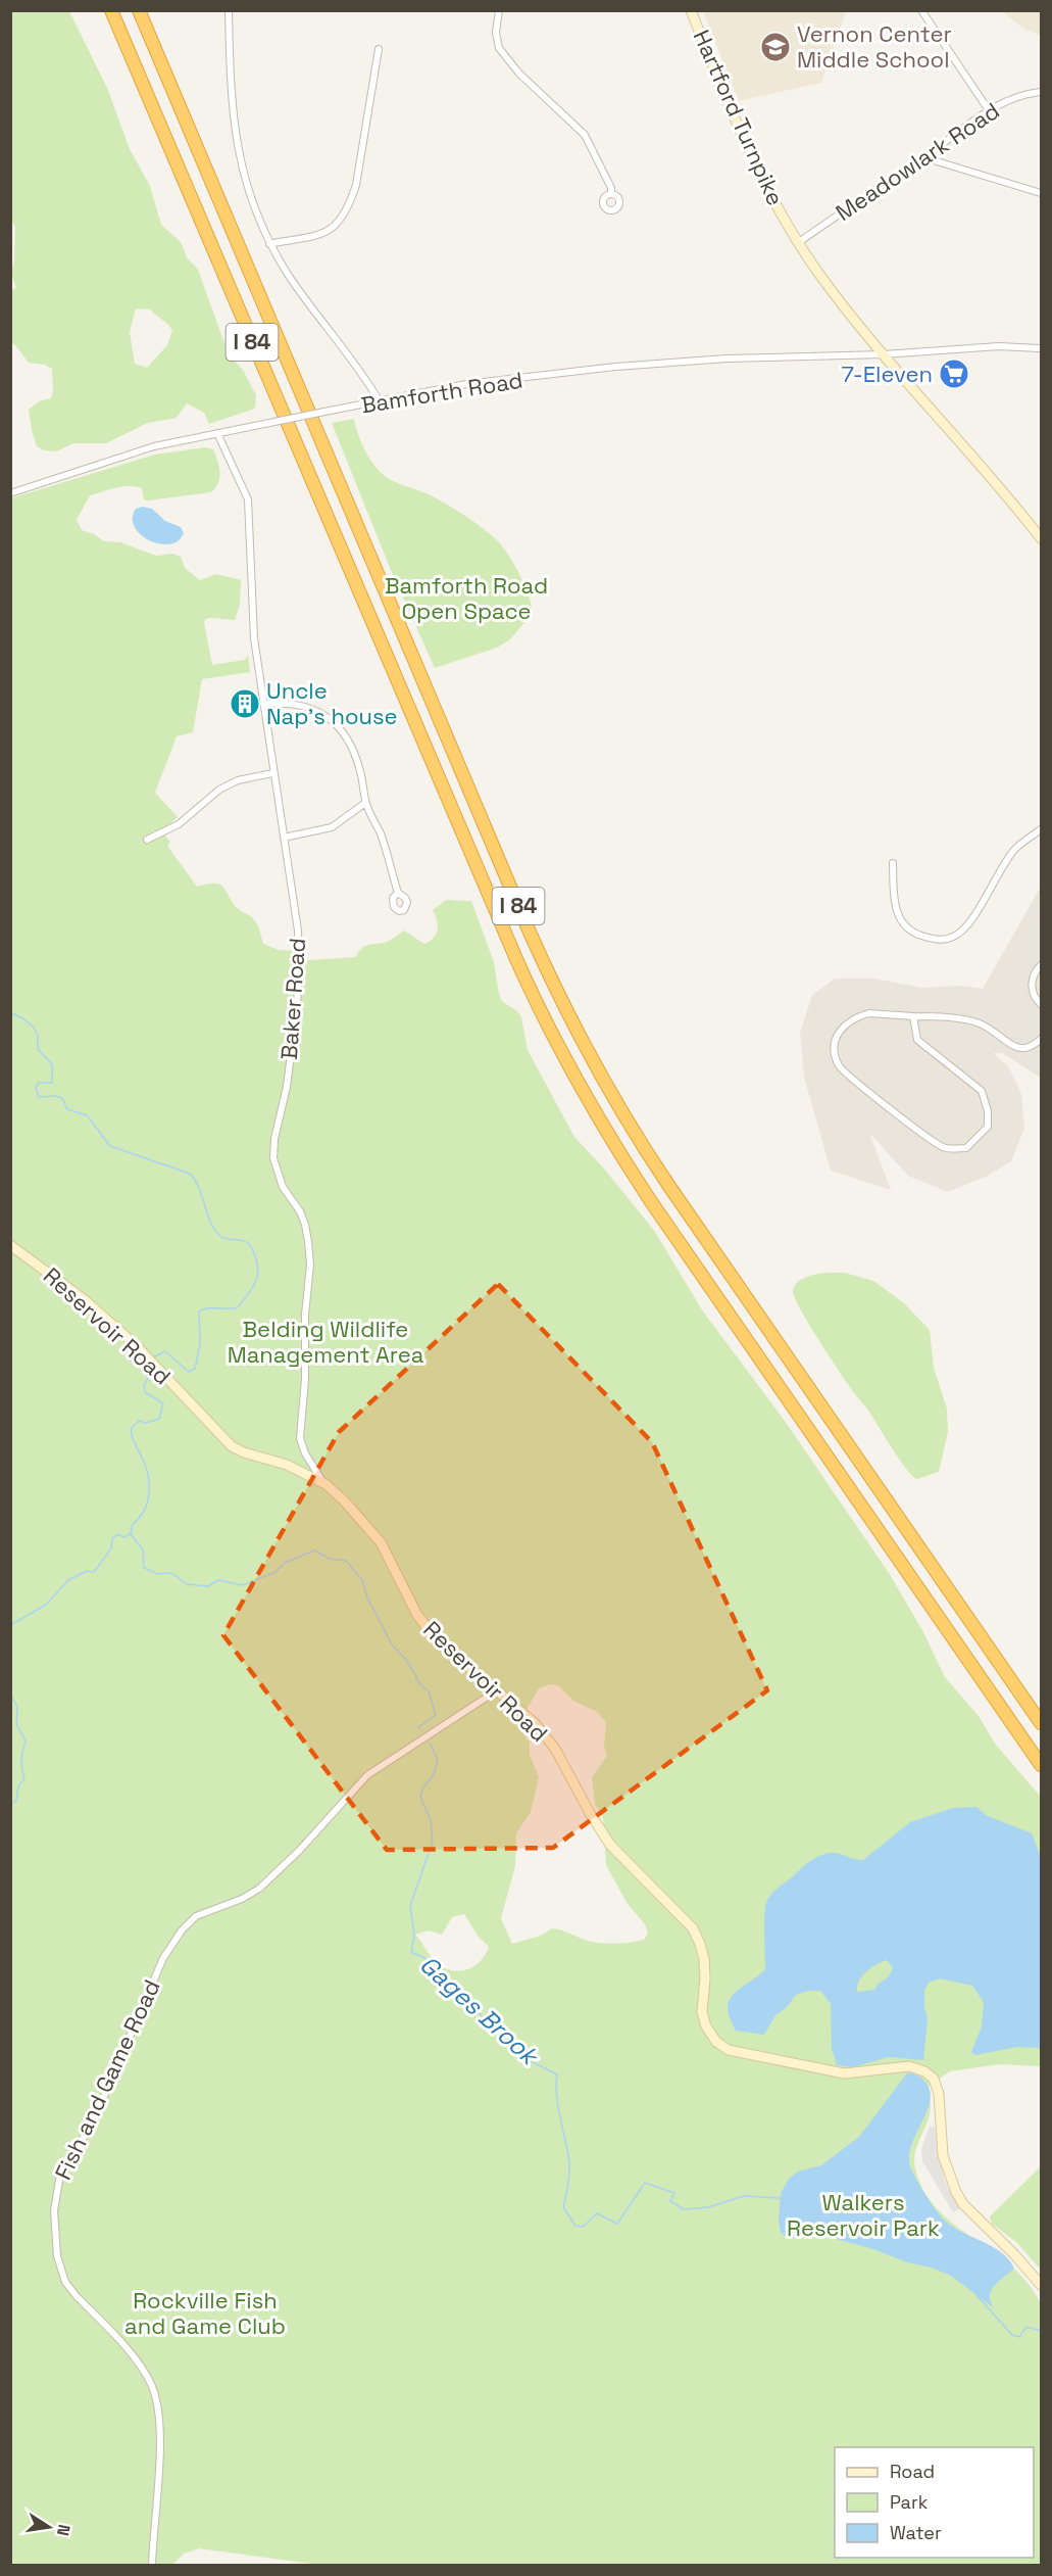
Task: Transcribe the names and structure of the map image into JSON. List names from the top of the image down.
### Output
{
  "streets": {
    "highway": ["I 84"],
    "street": [
      "Hartford Turnpike",
      "Meadowlark Road",
      "Bamforth Road",
      "Baker Road",
      "Reservoir Road",
      "Fish and Game Road"
    ]
  },
  "crossings": [
    ["Hartford Turnpike", "Meadowlark Road"],
    ["Hartford Turnpike", "Bamforth Road"],
    ["Bamforth Road", "Baker Road"],
    ["Baker Road", "Reservoir Road"],
    ["Reservoir Road", "Fish and Game Road"]
  ],
  "water": ["Gages Brook"],
  "parks": [
    "Bamforth Road Open Space",
    "Belding Wildlife Management Area",
    "Walkers Reservoir Park",
    "Rockville Fish and Game Club"
  ],
  "places": {
    "school or university": ["Vernon Center Middle School"],
    "supermarket": ["7-Eleven"],
    "building": ["Uncle Nap's house"]
  },
  "legend": ["Road", "Park", "Water"],
  "north": "right"
}
